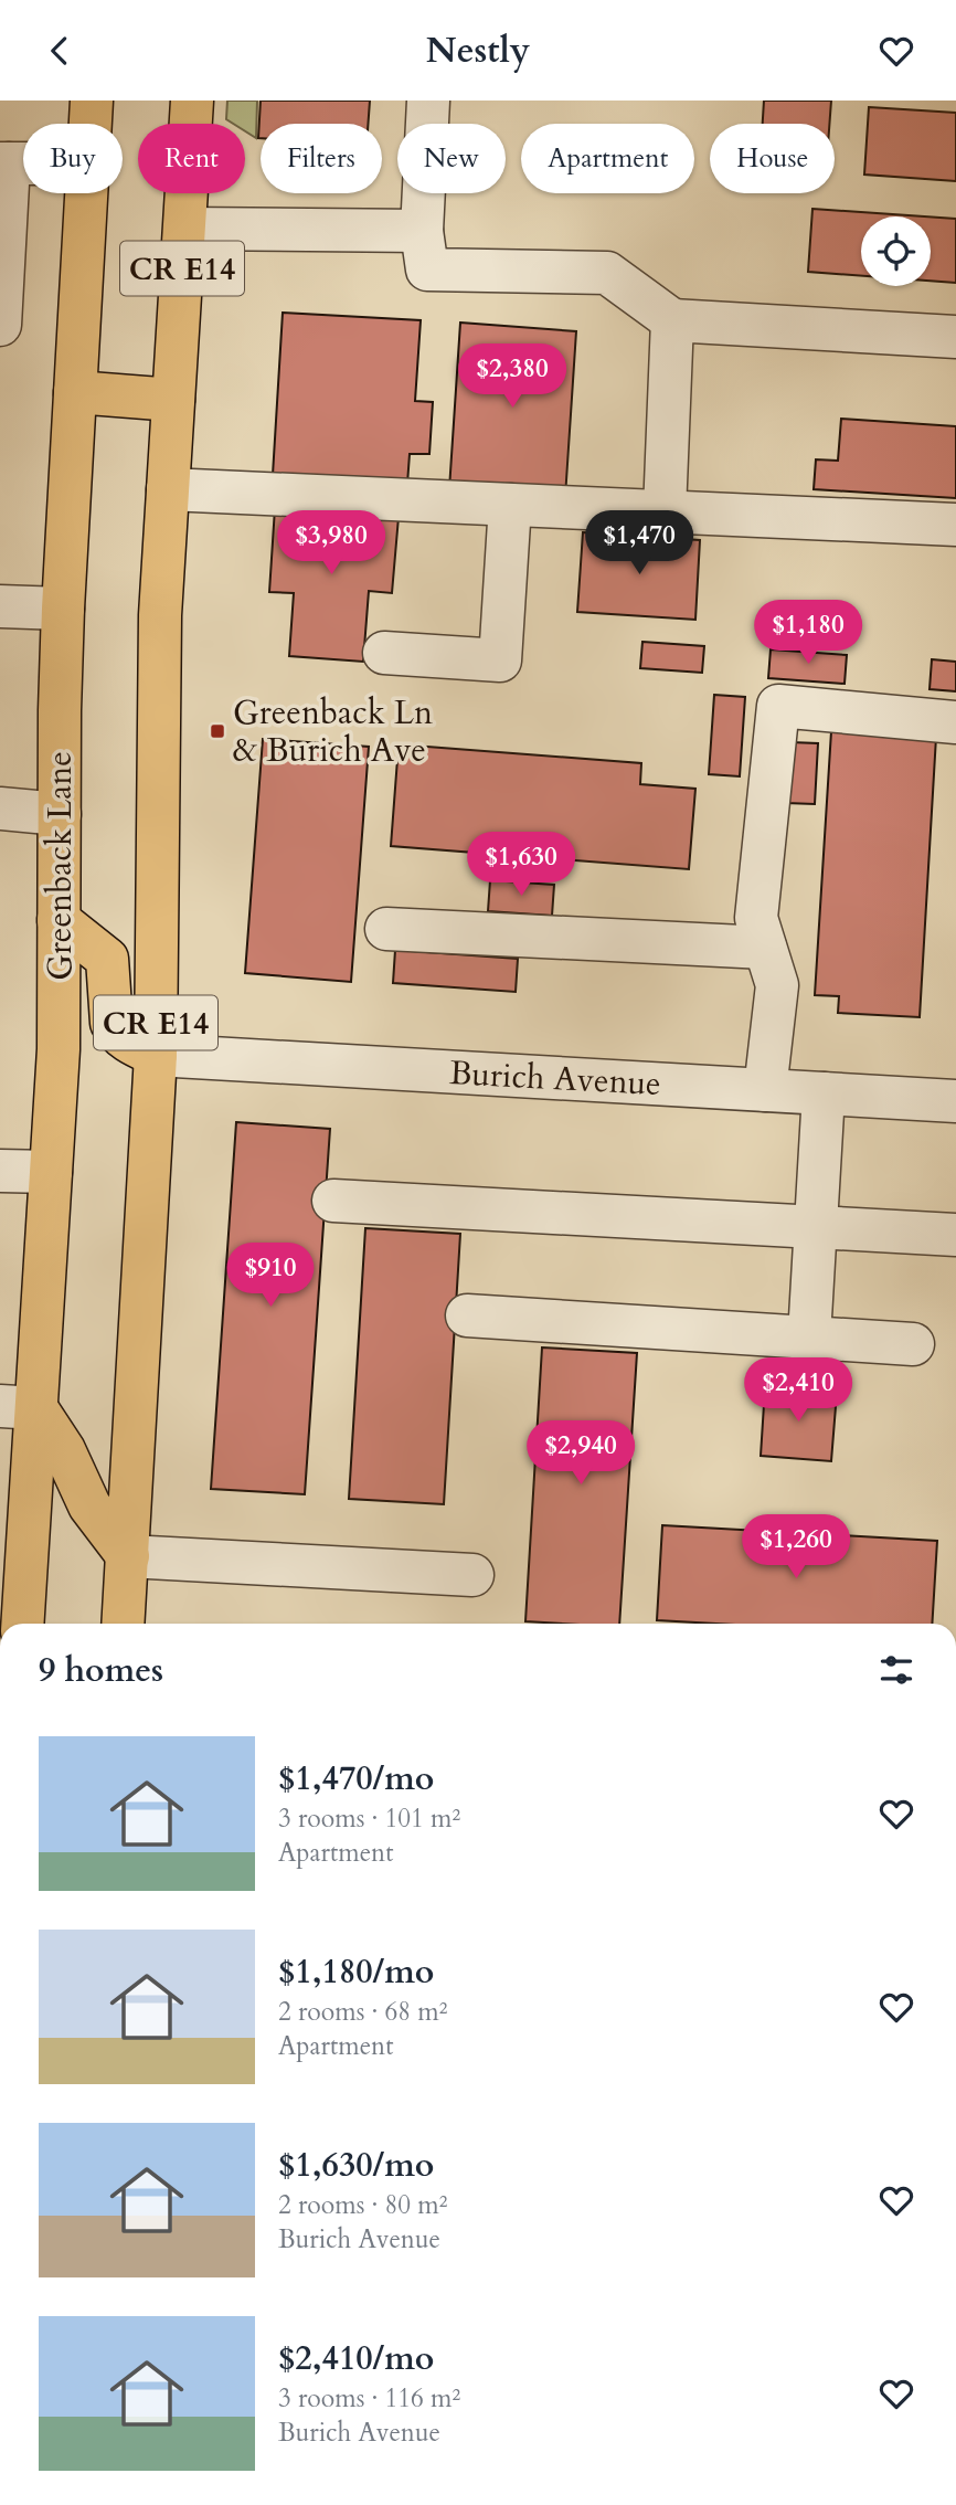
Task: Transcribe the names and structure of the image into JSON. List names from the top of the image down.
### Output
{
  "streets": {
    "main road": ["CR E14", "Greenback Lane"],
    "street": ["Burich Avenue"]
  },
  "crossings": [
    ["CR E14", "Burich Avenue"]
  ],
  "places": {
    "transit": ["Greenback Ln & Burich Ave"]
  },
  "page": {
    "header": "Nestly",
    "chip": [
      "Buy",
      "Rent",
      "Filters",
      "New",
      "Apartment",
      "House"
    ],
    "price": [
      "$2,380",
      "$3,980",
      "$1,470",
      "$1,180",
      "$1,630",
      "$910",
      "$2,410",
      "$2,940",
      "$1,260"
    ],
    "heading": "9 homes",
    "list": [
      {
        "name": "$1,470/mo",
        "note": "3 rooms · 101 m² · Apartment"
      },
      {
        "name": "$1,180/mo",
        "note": "2 rooms · 68 m² · Apartment"
      },
      {
        "name": "$1,630/mo",
        "note": "2 rooms · 80 m² · Burich Avenue"
      },
      {
        "name": "$2,410/mo",
        "note": "3 rooms · 116 m² · Burich Avenue"
      }
    ]
  }
}
